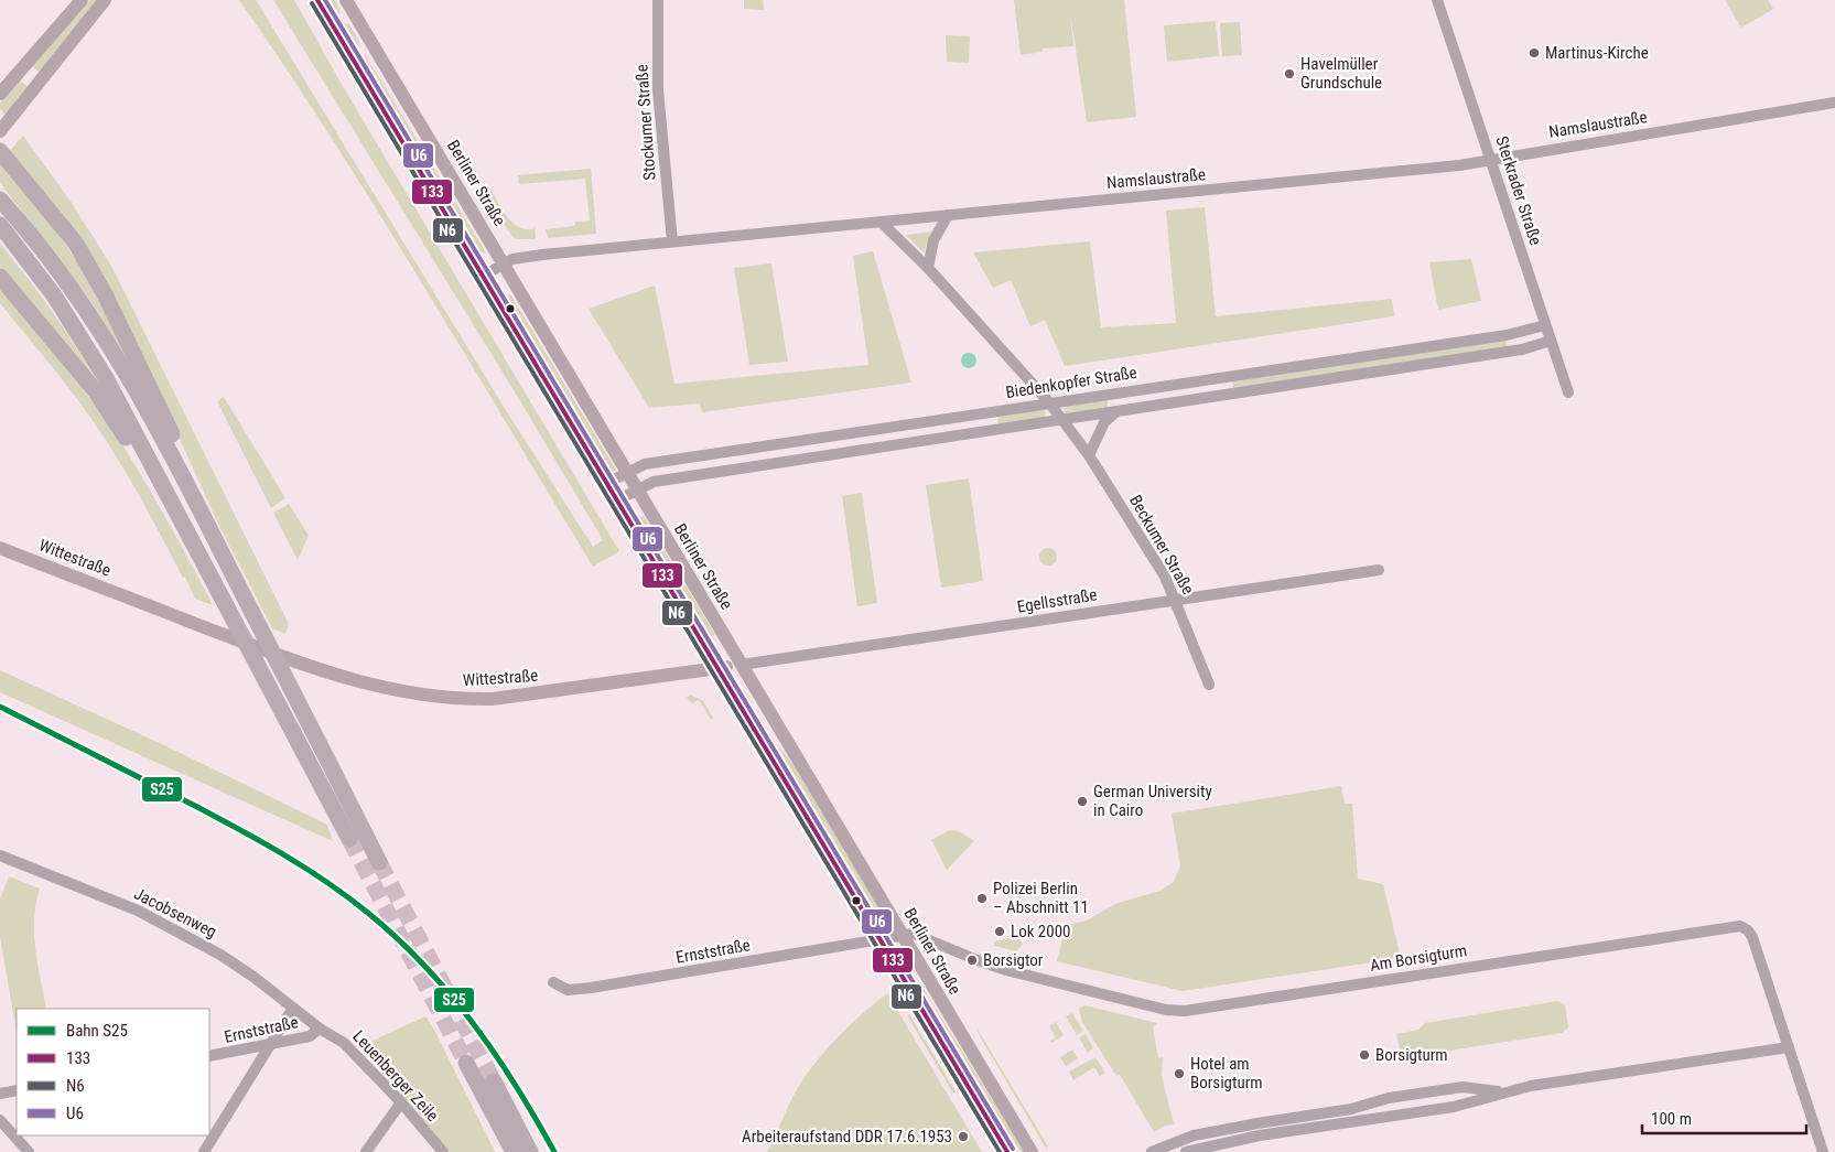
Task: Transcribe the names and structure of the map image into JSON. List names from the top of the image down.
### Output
{
  "streets": {
    "main road": ["Berliner Straße", "Wittestraße"],
    "street": [
      "Stockumer Straße",
      "Namslaustraße",
      "Sterkrader Straße",
      "Biedenkopfer Straße",
      "Beckumer Straße",
      "Egellsstraße",
      "Jacobsenweg",
      "Ernststraße",
      "Am Borsigturm",
      "Leuenberger Zeile"
    ]
  },
  "crossings": [
    ["Stockumer Straße", "Namslaustraße"],
    ["Namslaustraße", "Berliner Straße"],
    ["Namslaustraße", "Sterkrader Straße"],
    ["Namslaustraße", "Beckumer Straße"],
    ["Berliner Straße", "Biedenkopfer Straße"],
    ["Berliner Straße", "Wittestraße"],
    ["Berliner Straße", "Egellsstraße"],
    ["Berliner Straße", "Am Borsigturm"],
    ["Sterkrader Straße", "Biedenkopfer Straße"],
    ["Biedenkopfer Straße", "Beckumer Straße"],
    ["Beckumer Straße", "Egellsstraße"],
    ["Wittestraße", "Egellsstraße"],
    ["Jacobsenweg", "Ernststraße"],
    ["Jacobsenweg", "Leuenberger Zeile"],
    ["Ernststraße", "Am Borsigturm"],
    ["Ernststraße", "Leuenberger Zeile"]
  ],
  "places": [
    "Martinus-Kirche",
    "Havelmüller Grundschule",
    "German University in Cairo",
    "Polizei Berlin – Abschnitt 11",
    "Lok 2000",
    "Borsigtor",
    "Borsigturm",
    "Hotel am Borsigturm",
    "Arbeiteraufstand DDR 17.6.1953"
  ],
  "lines": [
    "transit line 133",
    "transit line U6",
    "transit line N6",
    "rail line S25"
  ],
  "legend": [
    "Bahn S25",
    "133",
    "N6",
    "U6"
  ],
  "scale_bar": "100 m"
}
